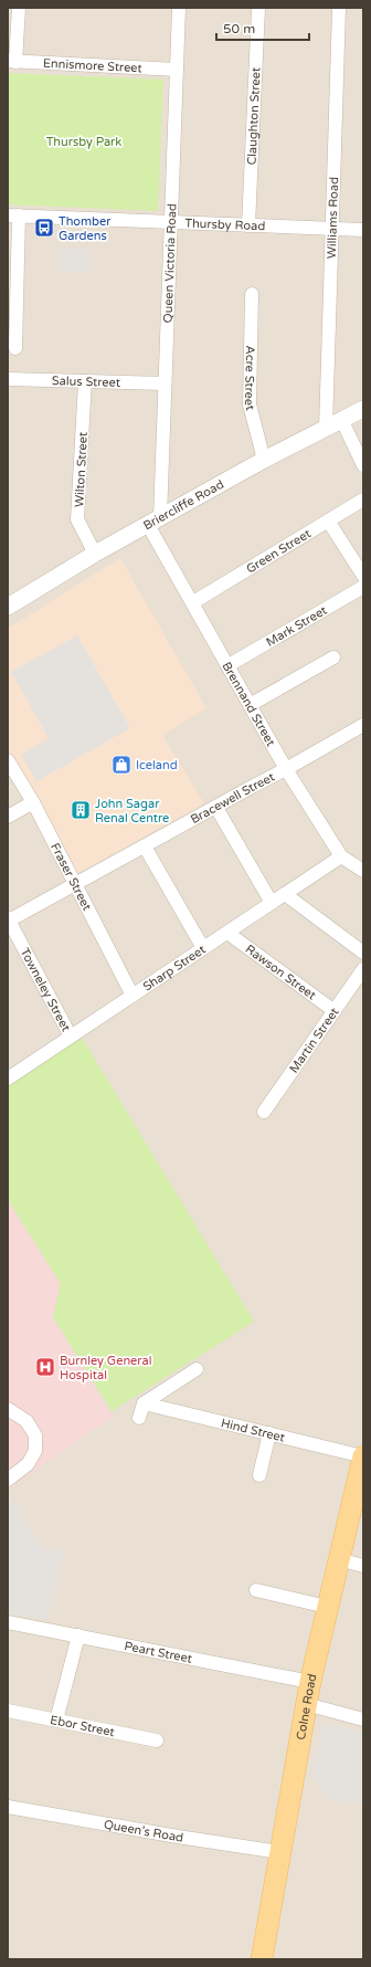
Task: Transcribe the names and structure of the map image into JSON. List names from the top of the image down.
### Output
{
  "streets": {
    "main road": ["Colne Road"],
    "street": [
      "Ennismore Street",
      "Claughton Street",
      "Williams Road",
      "Thursby Road",
      "Queen Victoria Road",
      "Acre Street",
      "Salus Street",
      "Wilton Street",
      "Briercliffe Road",
      "Green Street",
      "Mark Street",
      "Brennand Street",
      "Bracewell Street",
      "Fraser Street",
      "Sharp Street",
      "Rawson Street",
      "Towneley Street",
      "Martin Street",
      "Hind Street",
      "Peart Street",
      "Ebor Street",
      "Queen's Road"
    ]
  },
  "crossings": [
    ["Ennismore Street", "Queen Victoria Road"],
    ["Claughton Street", "Thursby Road"],
    ["Williams Road", "Thursby Road"],
    ["Williams Road", "Briercliffe Road"],
    ["Thursby Road", "Queen Victoria Road"],
    ["Queen Victoria Road", "Salus Street"],
    ["Queen Victoria Road", "Briercliffe Road"],
    ["Queen Victoria Road", "Brennand Street"],
    ["Acre Street", "Briercliffe Road"],
    ["Salus Street", "Wilton Street"],
    ["Wilton Street", "Briercliffe Road"],
    ["Briercliffe Road", "Brennand Street"],
    ["Green Street", "Brennand Street"],
    ["Mark Street", "Brennand Street"],
    ["Brennand Street", "Bracewell Street"],
    ["Brennand Street", "Sharp Street"],
    ["Bracewell Street", "Fraser Street"],
    ["Bracewell Street", "Towneley Street"],
    ["Fraser Street", "Sharp Street"],
    ["Sharp Street", "Rawson Street"],
    ["Sharp Street", "Towneley Street"],
    ["Rawson Street", "Martin Street"],
    ["Hind Street", "Colne Road"],
    ["Peart Street", "Colne Road"],
    ["Colne Road", "Queen's Road"]
  ],
  "parks": ["Thursby Park"],
  "places": {
    "bus stop": ["Thomber Gardens"],
    "shop": ["Iceland"],
    "building": ["John Sagar Renal Centre"],
    "hospital": ["Burnley General Hospital"]
  },
  "scale_bar": "50 m"
}
